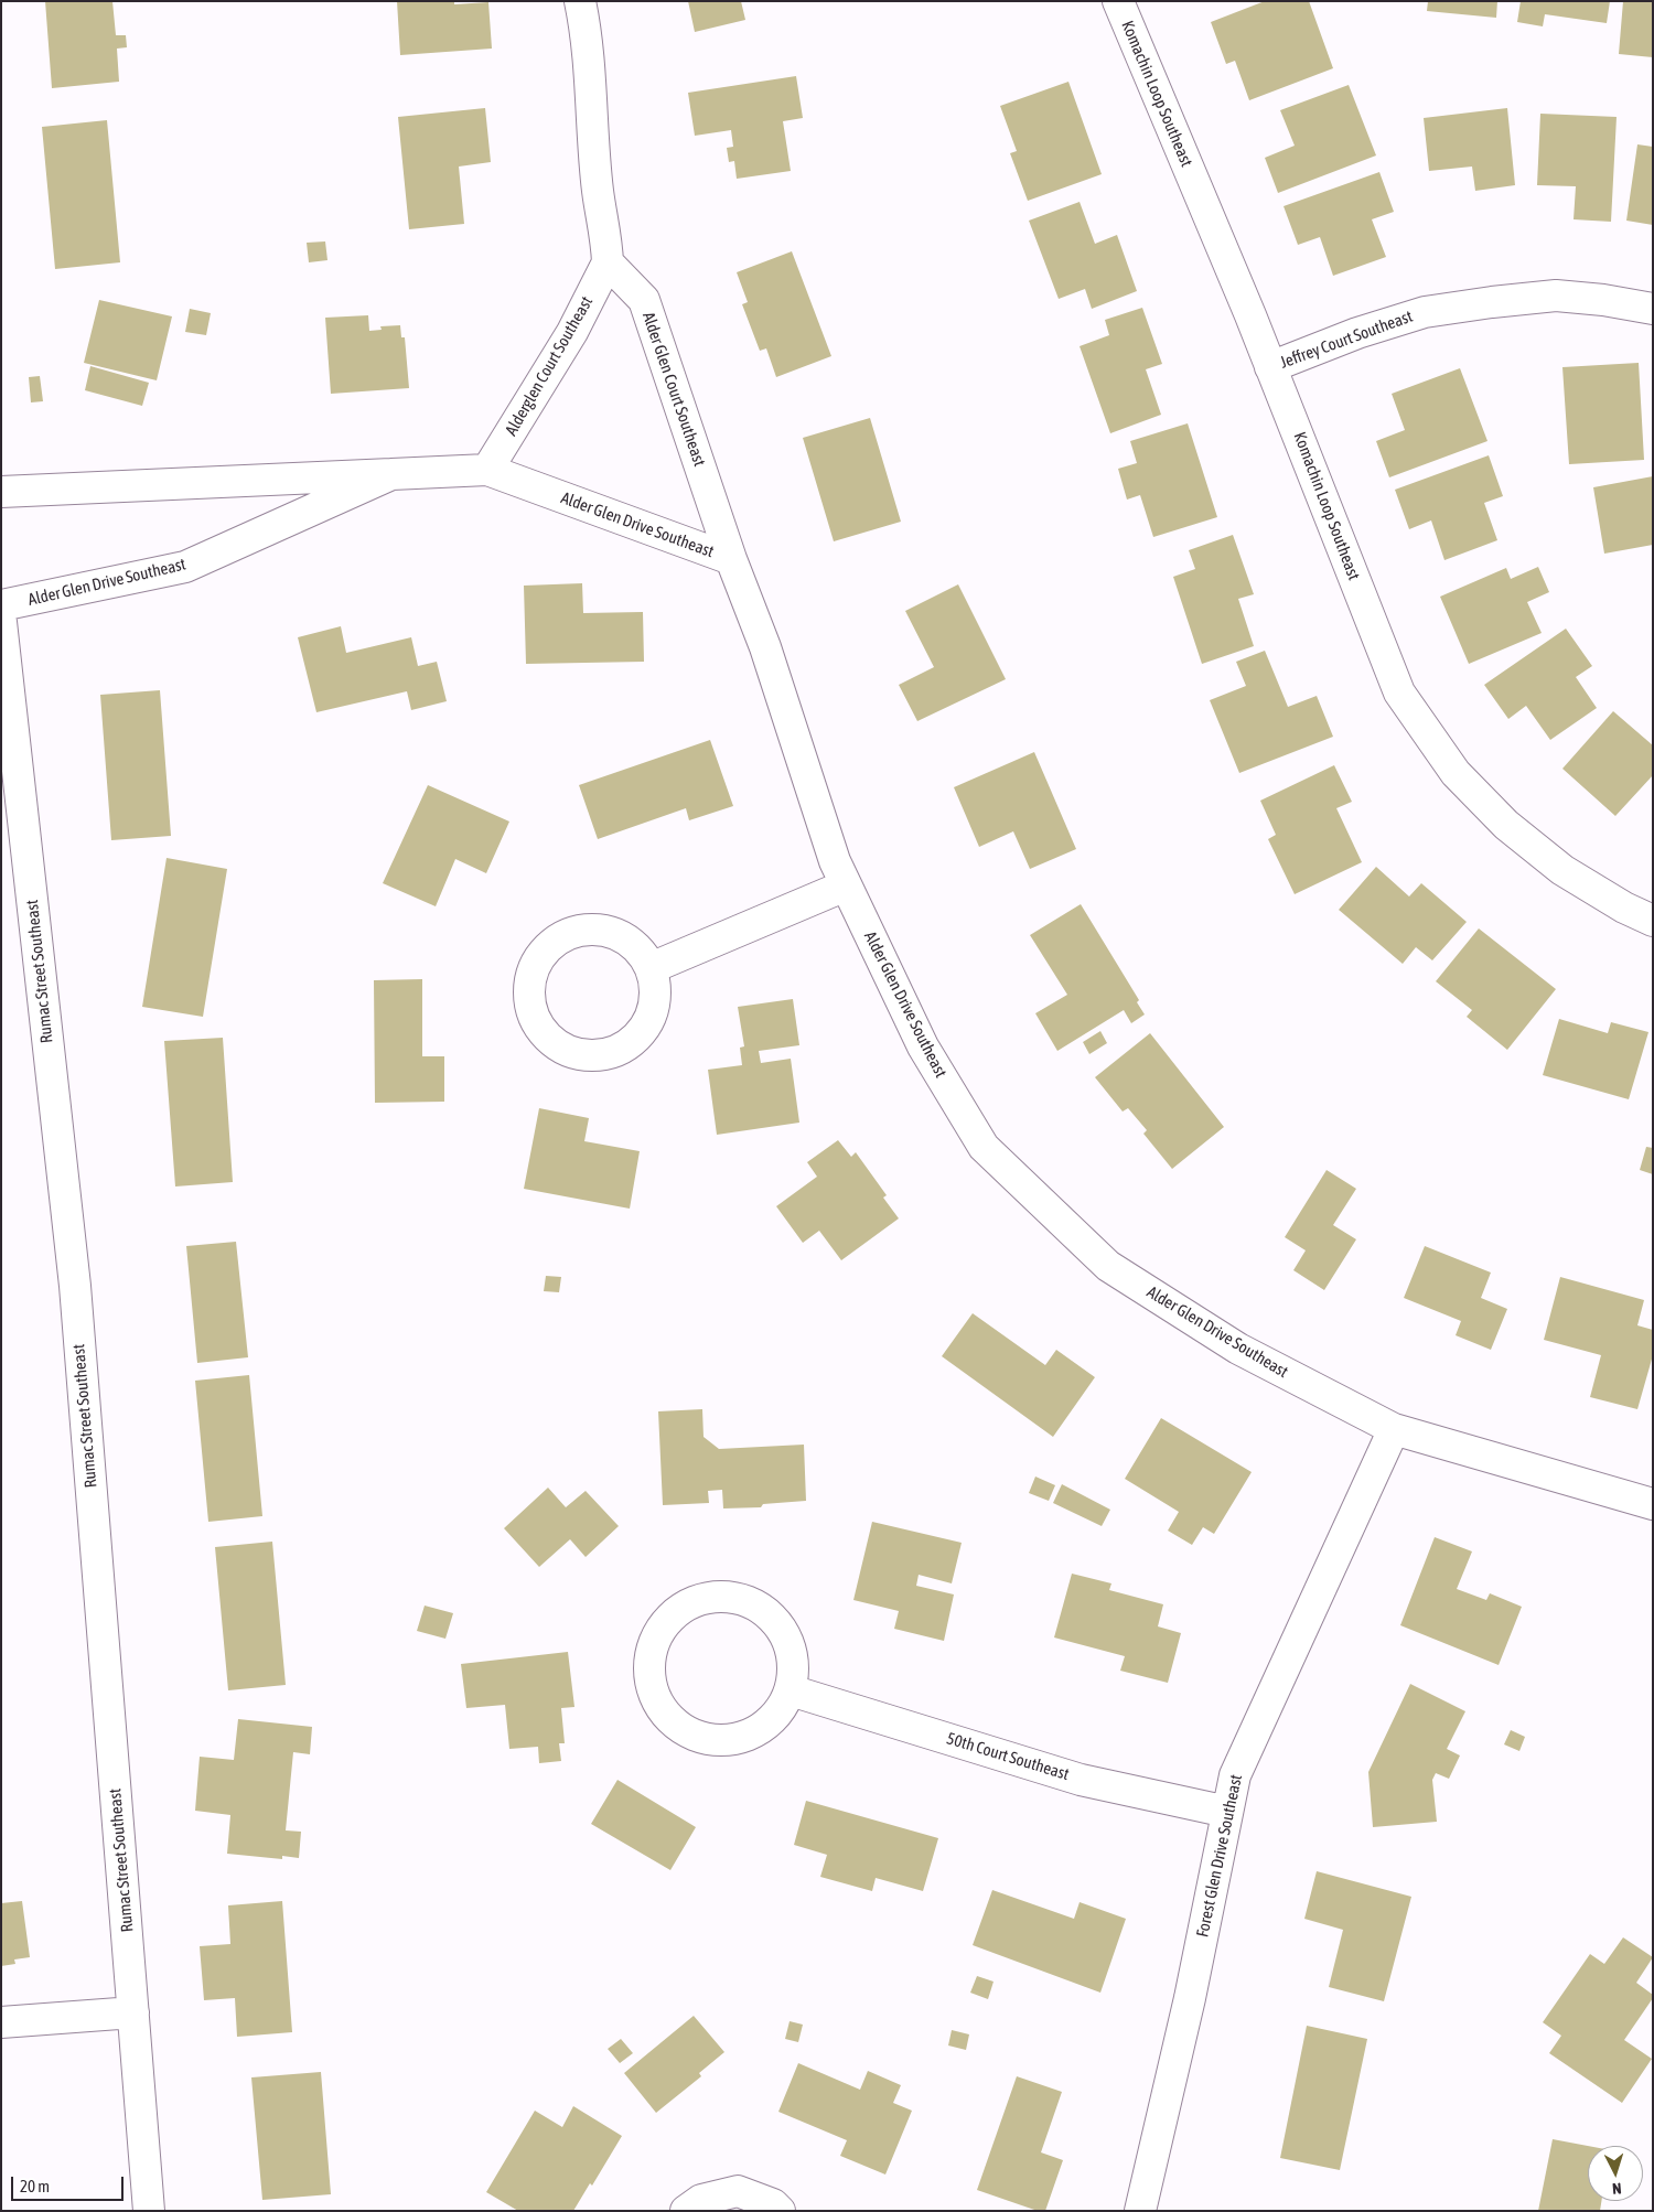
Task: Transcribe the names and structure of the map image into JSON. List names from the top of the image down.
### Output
{
  "streets": {
    "street": [
      "Komachin Loop Southeast",
      "Jeffrey Court Southeast",
      "Alderglen Court Southeast",
      "Alder Glen Court Southeast",
      "Alder Glen Drive Southeast",
      "Rumac Street Southeast",
      "50th Court Southeast",
      "Forest Glen Drive Southeast"
    ]
  },
  "crossings": [
    ["Komachin Loop Southeast", "Jeffrey Court Southeast"],
    ["Alderglen Court Southeast", "Alder Glen Court Southeast"],
    ["Alderglen Court Southeast", "Alder Glen Drive Southeast"],
    ["Alder Glen Court Southeast", "Alder Glen Drive Southeast"],
    ["Alder Glen Drive Southeast", "Forest Glen Drive Southeast"],
    ["50th Court Southeast", "Forest Glen Drive Southeast"]
  ],
  "scale_bar": "20 m",
  "north": "bottom"
}
